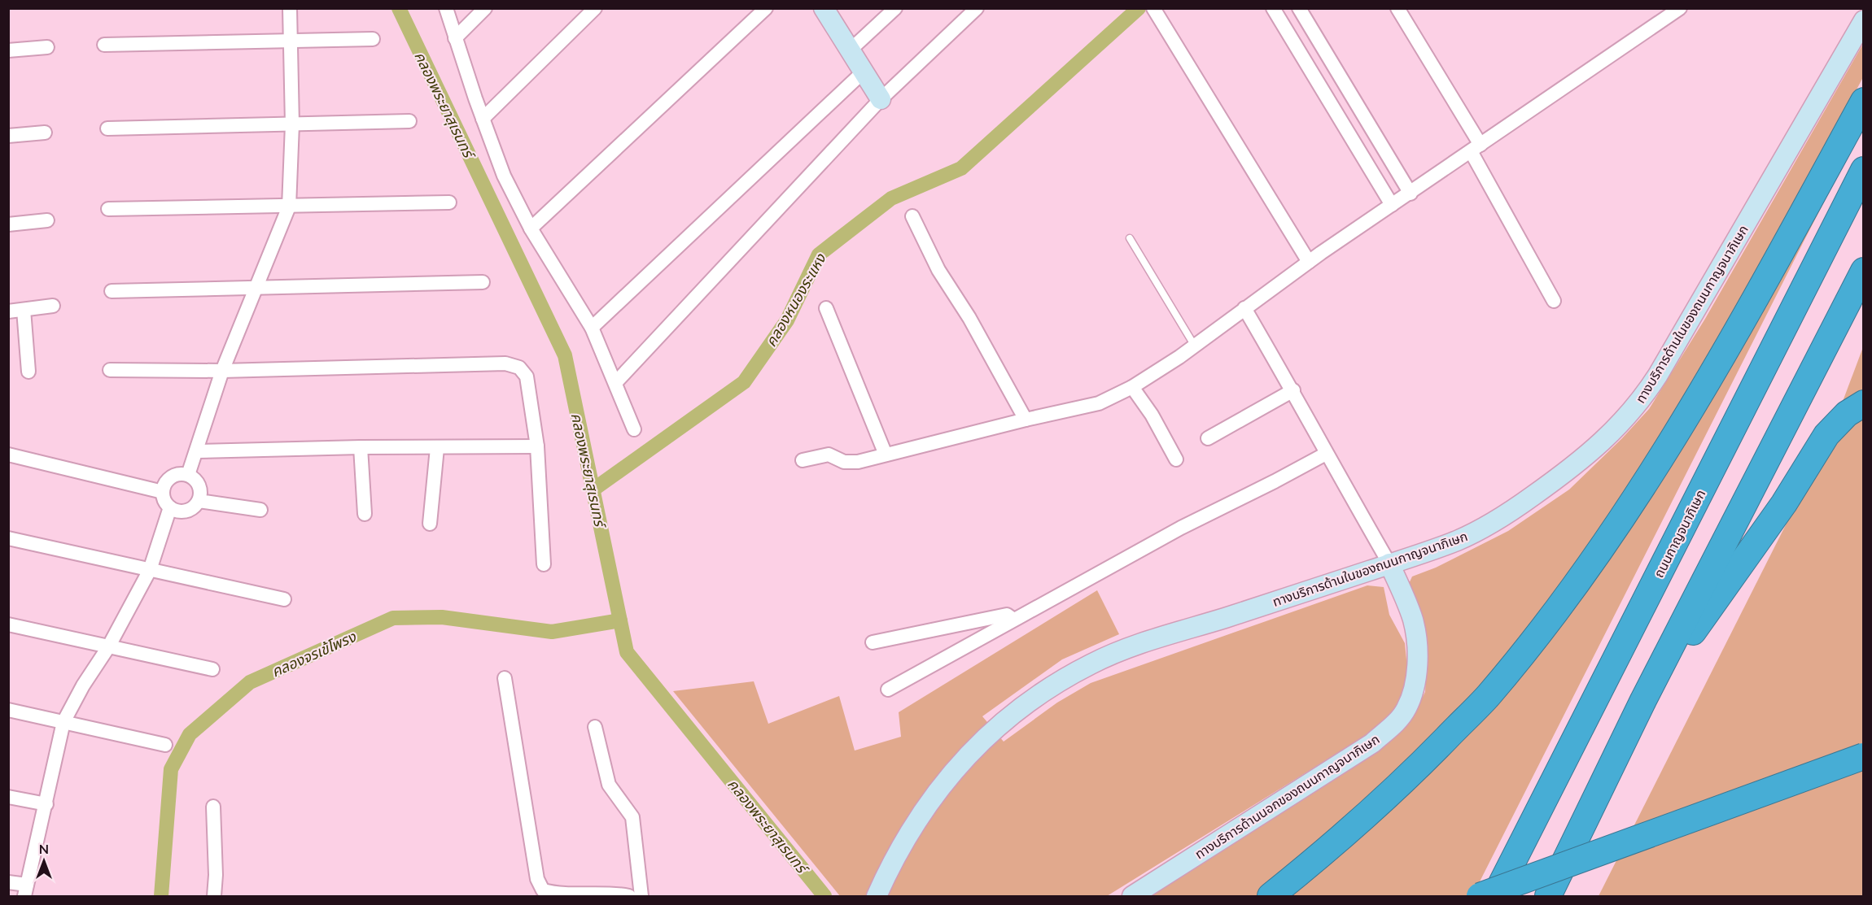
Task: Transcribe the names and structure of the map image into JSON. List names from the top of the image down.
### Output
{
  "streets": {
    "highway": ["ถนนกาญจนาภิเษก"],
    "main road": ["ทางบริการด้านในของถนนกาญจนาภิเษก", "ทางบริการด้านนอกของถนนกาญจนาภิเษก"]
  },
  "crossings": [
    ["ทางบริการด้านในของถนนกาญจนาภิเษก", "ทางบริการด้านนอกของถนนกาญจนาภิเษก"]
  ],
  "water": ["คลองพระยาสุเรนทร์", "คลองหนองระแหง", "คลองจรเข้โพรง"],
  "north": "top"
}
